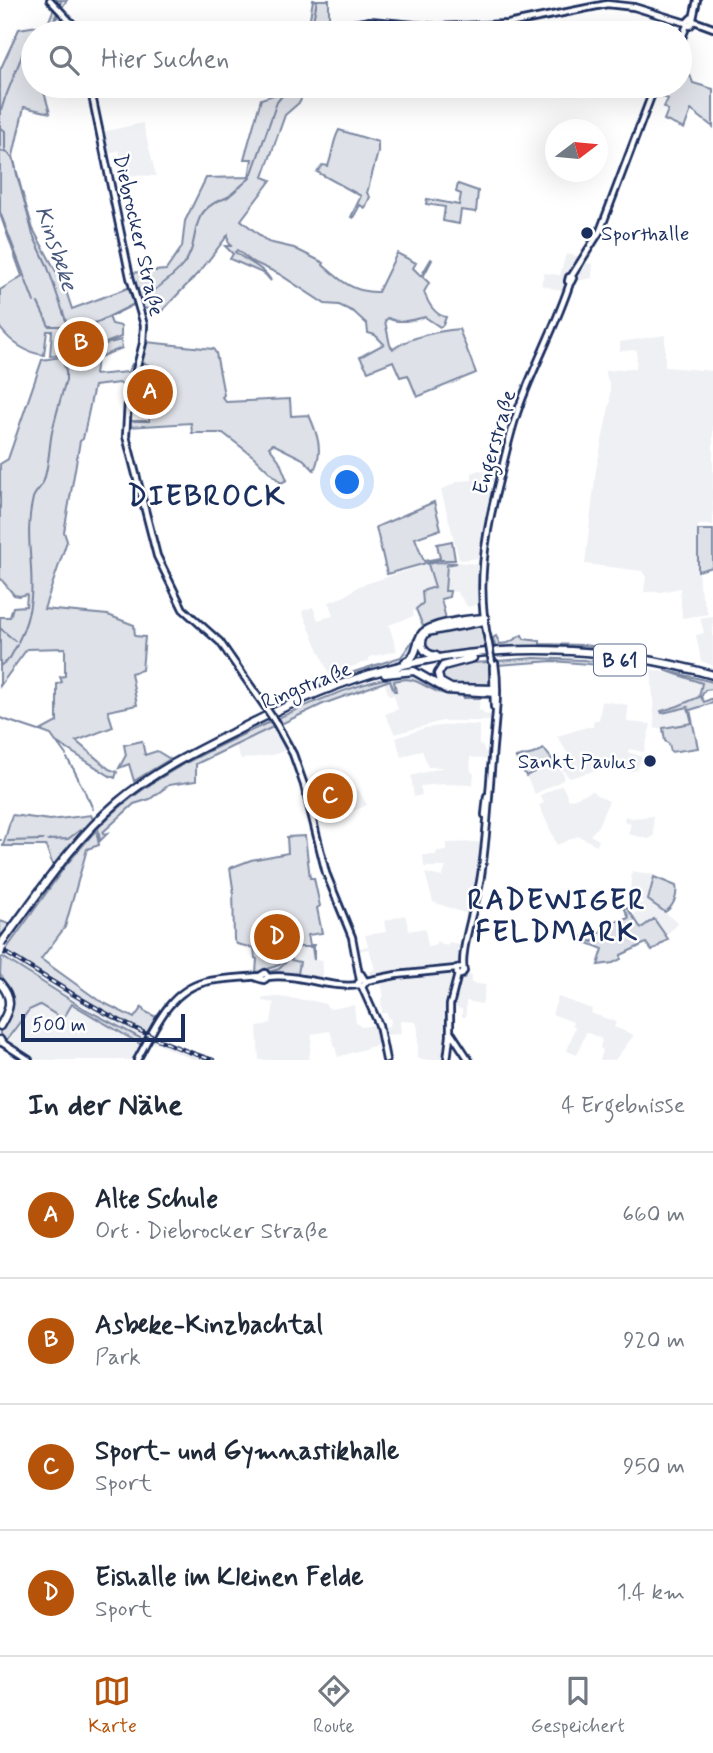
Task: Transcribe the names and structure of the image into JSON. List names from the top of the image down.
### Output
{
  "streets": {
    "highway": ["B 61", "Ringstraße"],
    "main road": ["Diebrocker Straße", "Engerstraße"]
  },
  "districts": ["DIEBROCK", "RADEWIGER FELDMARK"],
  "water": ["Kinsbeke"],
  "places": ["Sporthalle", "Sankt Paulus"],
  "scale_bar": "500 m",
  "north": "right",
  "page": {
    "search": "Hier suchen",
    "pins": [
      "B",
      "A",
      "C",
      "D"
    ],
    "scale": "500 m",
    "heading": ["In der Nähe", "4 Ergebnisse"],
    "list": [
      {
        "mark": "A",
        "name": "Alte Schule",
        "note": "Ort · Diebrocker Straße",
        "value": "660 m"
      },
      {
        "mark": "B",
        "name": "Asbeke-Kinzbachtal",
        "note": "Park",
        "value": "920 m"
      },
      {
        "mark": "C",
        "name": "Sport- und Gymnastikhalle",
        "note": "Sport",
        "value": "950 m"
      },
      {
        "mark": "D",
        "name": "Eishalle im Kleinen Felde",
        "note": "Sport",
        "value": "1.4 km"
      }
    ],
    "nav": ["Karte", "Route", "Gespeichert"]
  }
}
